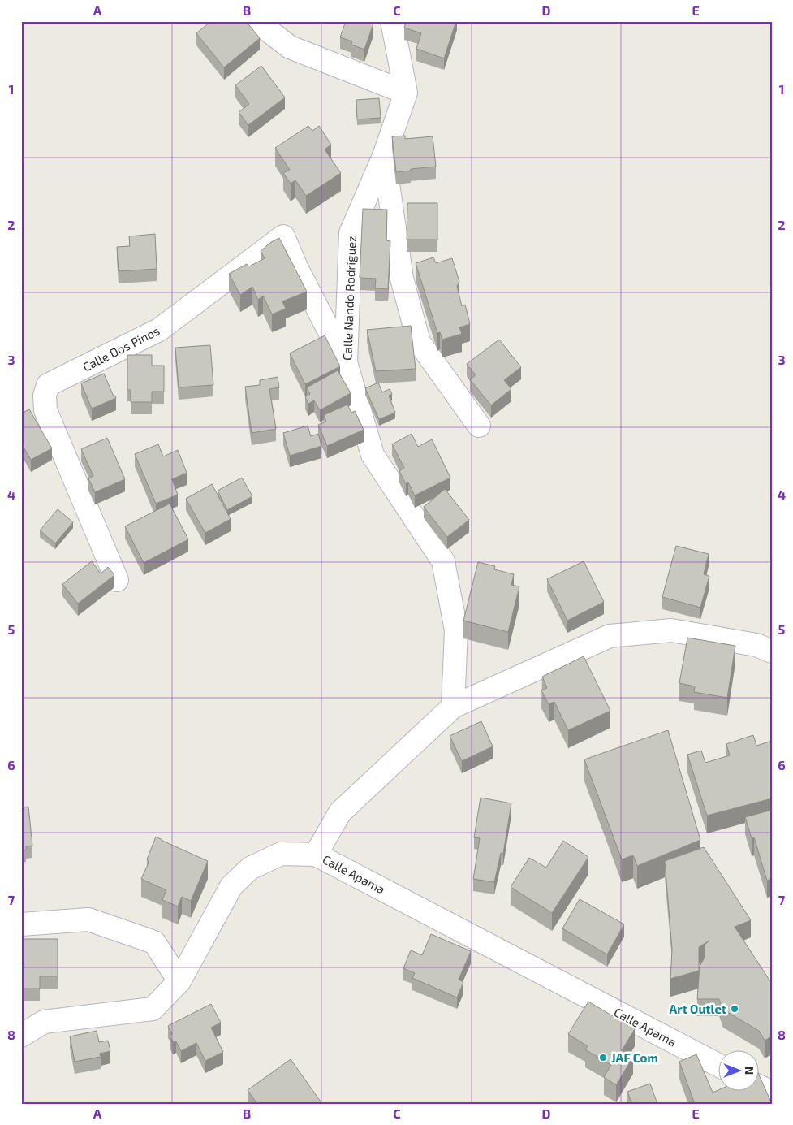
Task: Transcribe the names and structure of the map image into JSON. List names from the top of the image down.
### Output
{
  "streets": {
    "street": ["Calle Nando Rodríguez", "Calle Dos Pinos", "Calle Apama"]
  },
  "crossings": [
    ["Calle Nando Rodríguez", "Calle Dos Pinos"]
  ],
  "places": ["Art Outlet", "JAF Com"],
  "north": "right",
  "grid": {
    "columns": [
      "A",
      "B",
      "C",
      "D",
      "E"
    ],
    "rows": [
      "1",
      "2",
      "3",
      "4",
      "5",
      "6",
      "7",
      "8"
    ]
  }
}
